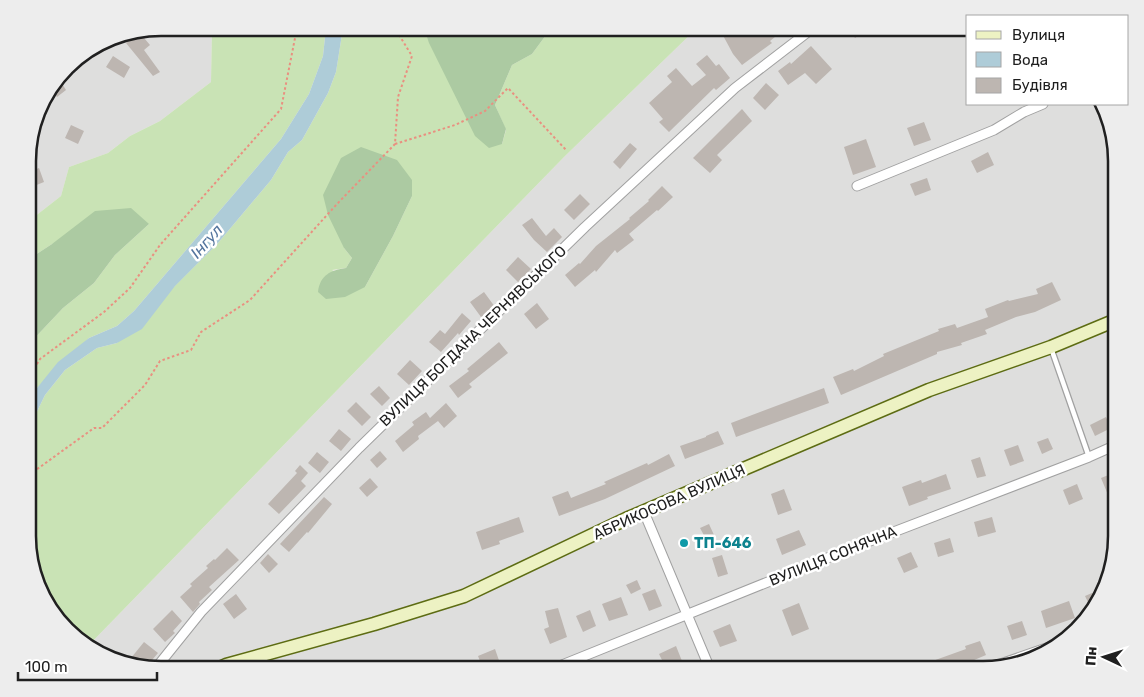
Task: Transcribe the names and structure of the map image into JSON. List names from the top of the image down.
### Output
{
  "streets": {
    "street": ["ВУЛИЦЯ БОГДАНА ЧЕРНЯВСЬКОГО", "АБРИКОСОВА ВУЛИЦЯ", "ВУЛИЦЯ СОНЯЧНА"]
  },
  "water": ["Інгул"],
  "places": ["ТП-646"],
  "legend": ["Вулиця", "Вода", "Будівля"],
  "scale_bar": "100 m",
  "north": "left"
}
